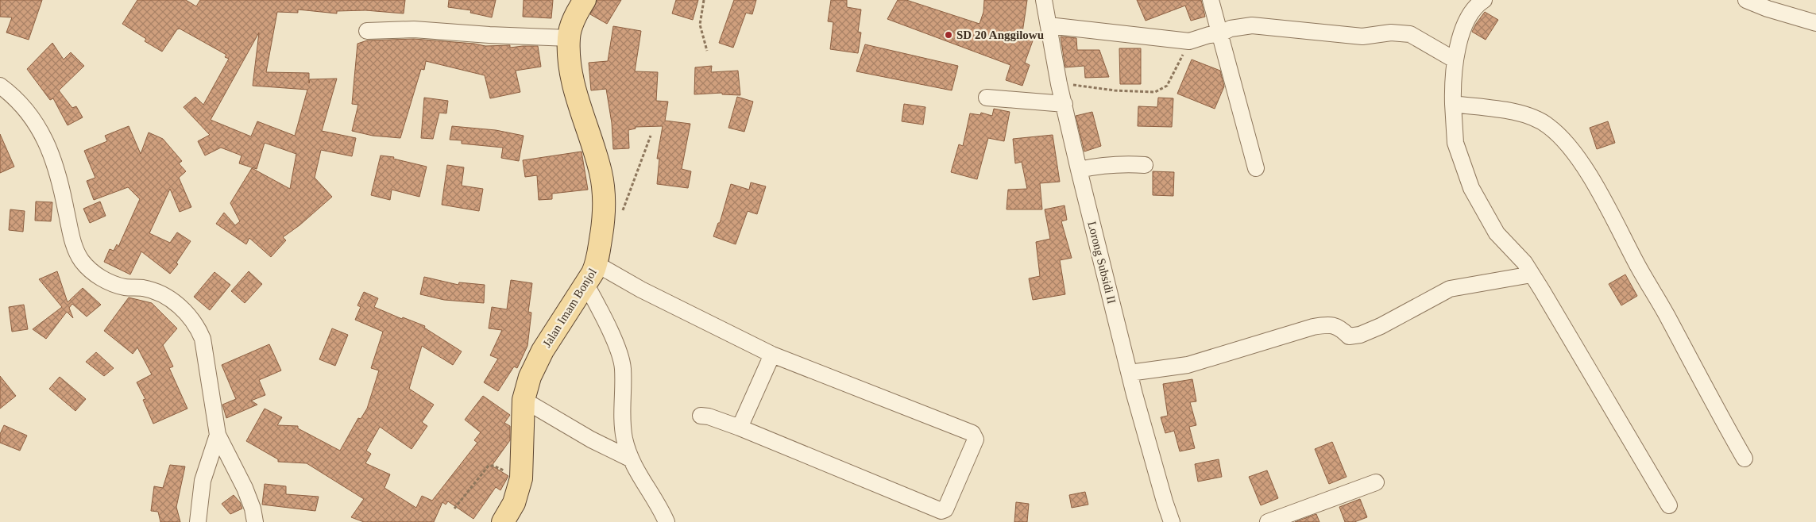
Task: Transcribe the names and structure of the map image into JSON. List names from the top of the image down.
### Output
{
  "streets": {
    "main road": ["Jalan Imam Bonjol"],
    "street": ["Lorong Subsidi II"]
  },
  "places": ["SD 20 Anggilowu"]
}
